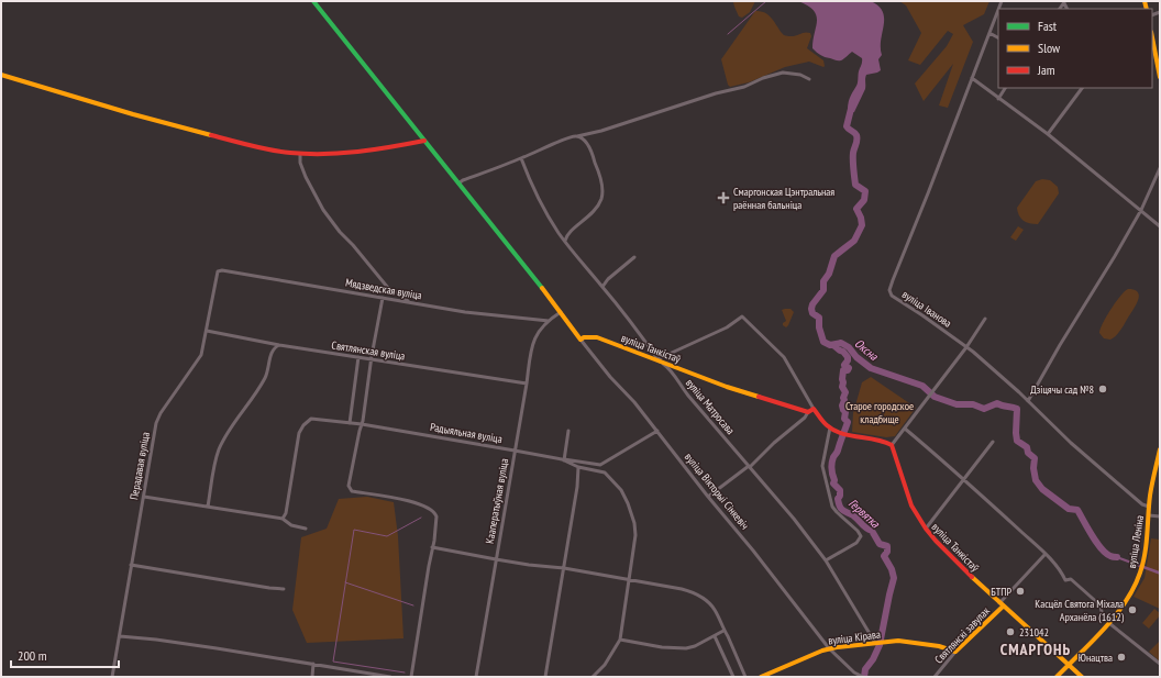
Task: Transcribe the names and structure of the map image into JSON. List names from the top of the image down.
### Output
{
  "streets": {
    "street": [
      "Мядзведская вуліца",
      "вуліца Іванова",
      "вуліца Танкістаў",
      "Святлянская вуліца",
      "вуліца Матросава",
      "Радыяльная вуліца",
      "Перадавая вуліца",
      "вуліца Вікторыі Сінкевіч",
      "Кааператыўная вуліца",
      "вуліца Леніна",
      "Святлянскі завулак",
      "вуліца Кірава"
    ]
  },
  "crossings": [
    ["Мядзведская вуліца", "Перадавая вуліца"],
    ["Мядзведская вуліца", "Кааператыўная вуліца"],
    ["вуліца Іванова", "вуліца Леніна"],
    ["вуліца Танкістаў", "вуліца Матросава"],
    ["вуліца Танкістаў", "вуліца Вікторыі Сінкевіч"],
    ["вуліца Танкістаў", "вуліца Леніна"],
    ["вуліца Танкістаў", "Святлянскі завулак"],
    ["Святлянская вуліца", "Перадавая вуліца"],
    ["Святлянская вуліца", "Кааператыўная вуліца"],
    ["вуліца Матросава", "вуліца Кірава"],
    ["Радыяльная вуліца", "Кааператыўная вуліца"],
    ["вуліца Вікторыі Сінкевіч", "Кааператыўная вуліца"],
    ["вуліца Вікторыі Сінкевіч", "вуліца Кірава"],
    ["Святлянскі завулак", "вуліца Кірава"]
  ],
  "districts": ["СМАРГОНЬ"],
  "water": ["Оксна", "Гервятка"],
  "parks": ["Старое городское кладбище"],
  "places": {
    "health": ["Смаргонская Цэнтральная раённая бальніца"],
    "other": [
      "Дзіцячы сад №8",
      "БТПР",
      "Касцёл Святога Міхала Арханёла (1612)",
      "231042",
      "Юнацтва"
    ]
  },
  "legend": ["Fast", "Slow", "Jam"],
  "scale_bar": "200 m"
}
